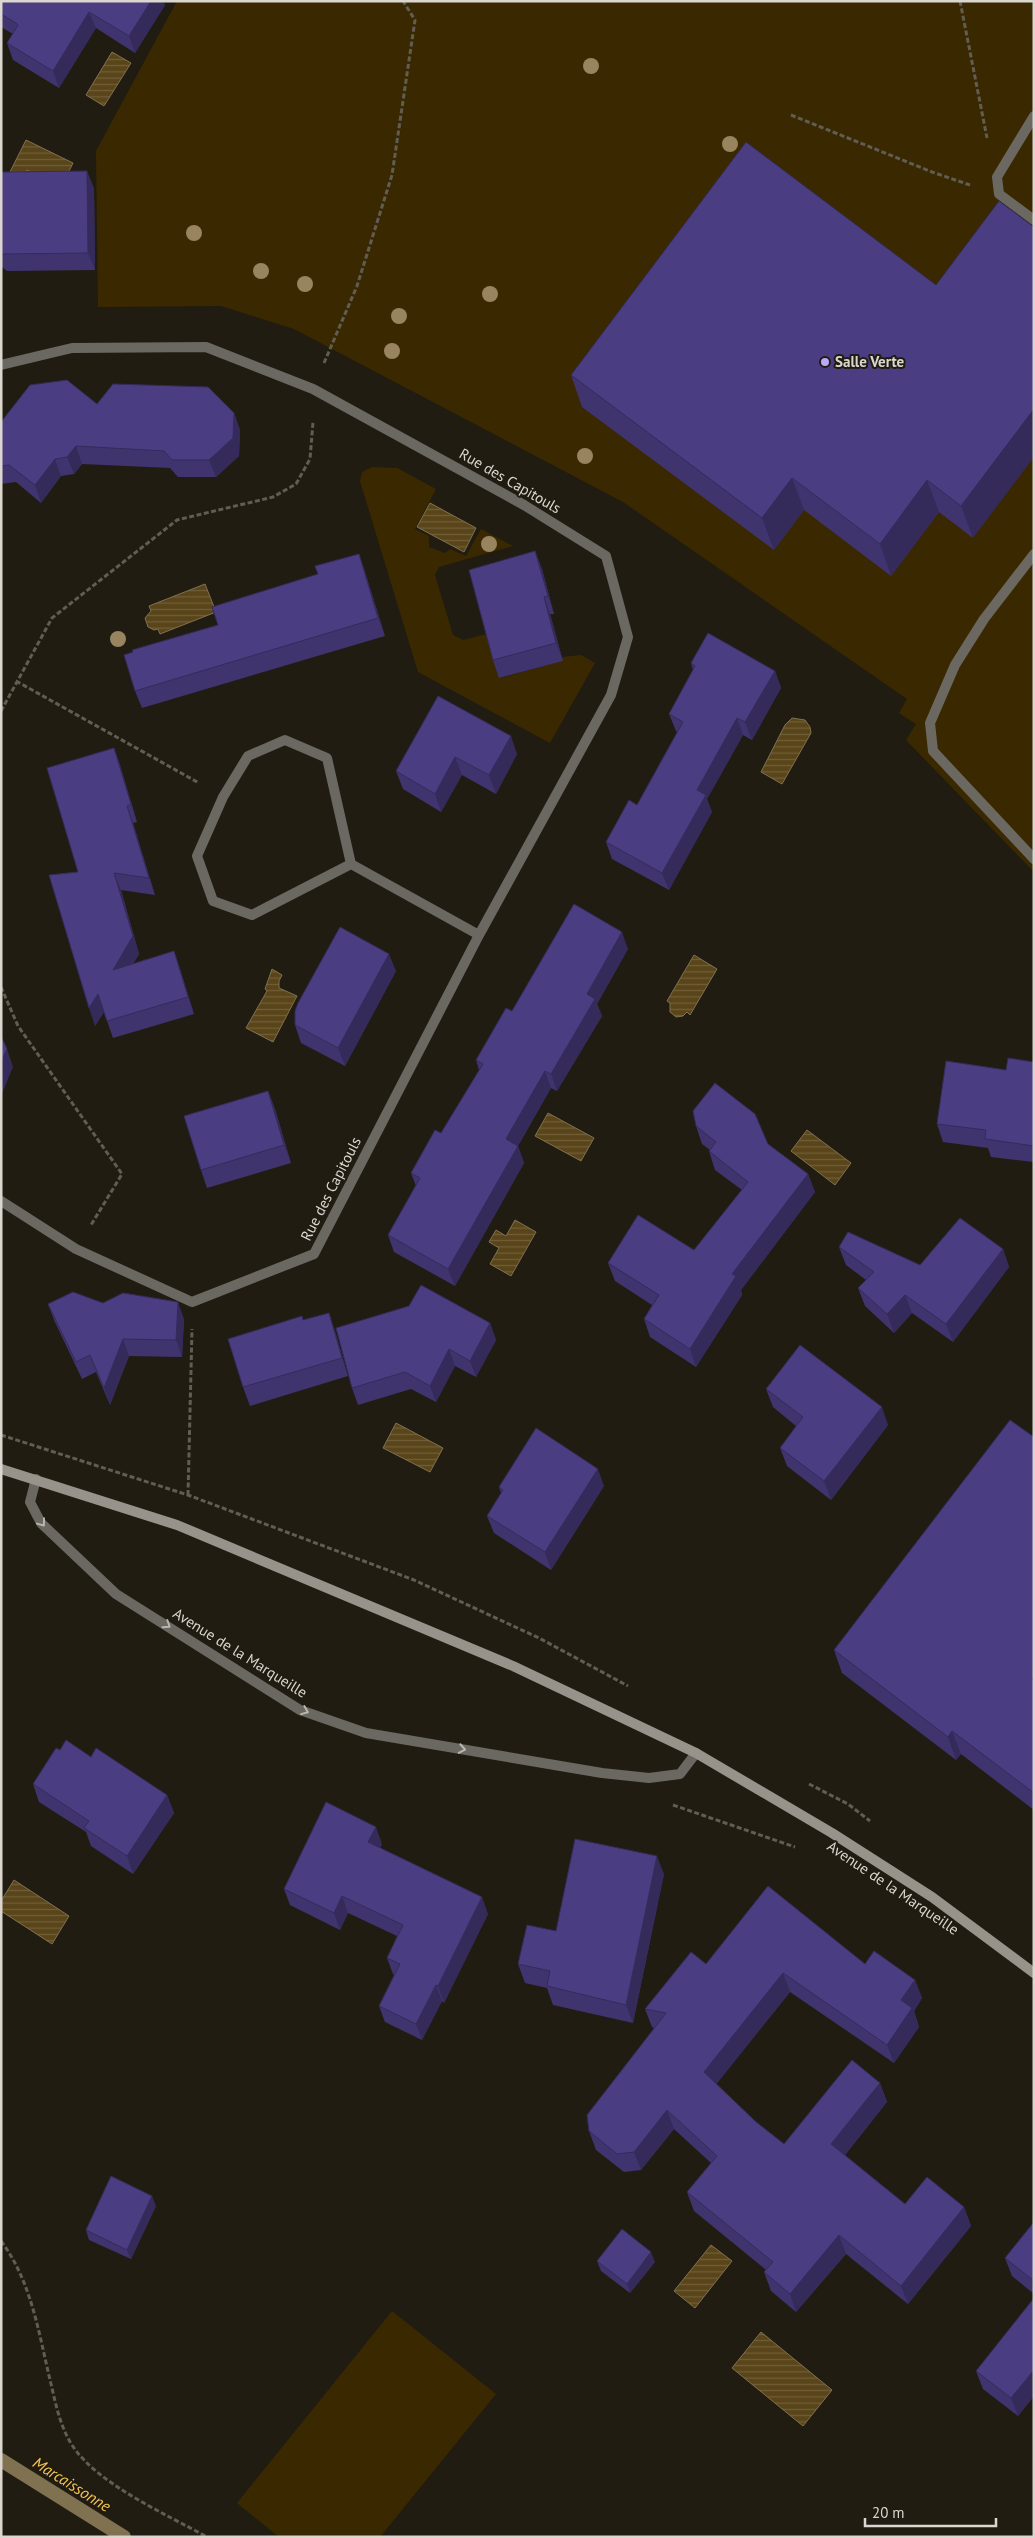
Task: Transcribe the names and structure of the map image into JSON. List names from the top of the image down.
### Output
{
  "streets": {
    "street": ["Rue des Capitouls", "Avenue de la Marqueille"]
  },
  "water": ["Marcaissonne"],
  "places": ["Salle Verte"],
  "scale_bar": "20 m"
}
